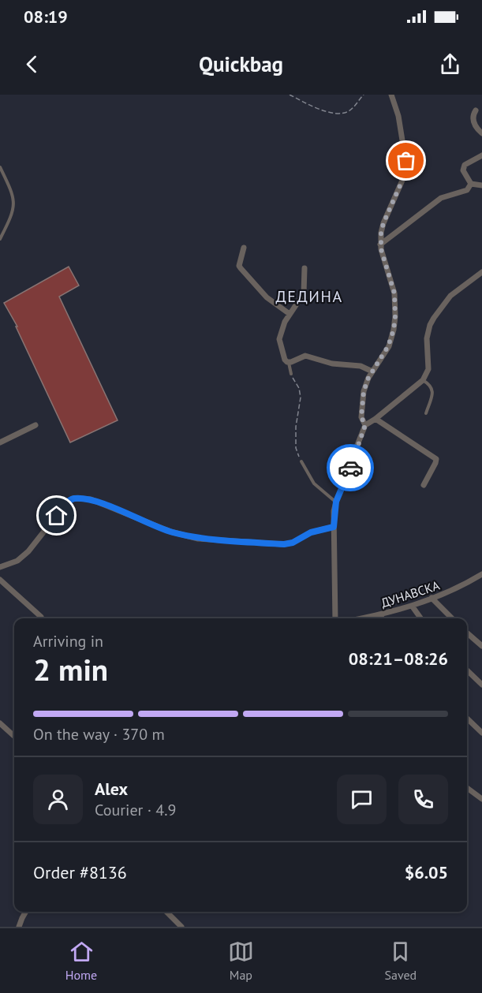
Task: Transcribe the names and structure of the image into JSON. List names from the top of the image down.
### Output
{
  "streets": {
    "street": ["ДУНАВСКА"]
  },
  "districts": ["ДЕДИНА"],
  "page": {
    "status": "08:19",
    "header": "Quickbag",
    "heading": ["2 min", "Arriving in", "08:21–08:26"],
    "panel": [
      "Alex",
      "Courier · 4.9",
      "Order #8136",
      "$6.05"
    ],
    "bar": "On the way · 370 m",
    "tabs": ["Home", "Map", "Saved"]
  }
}
